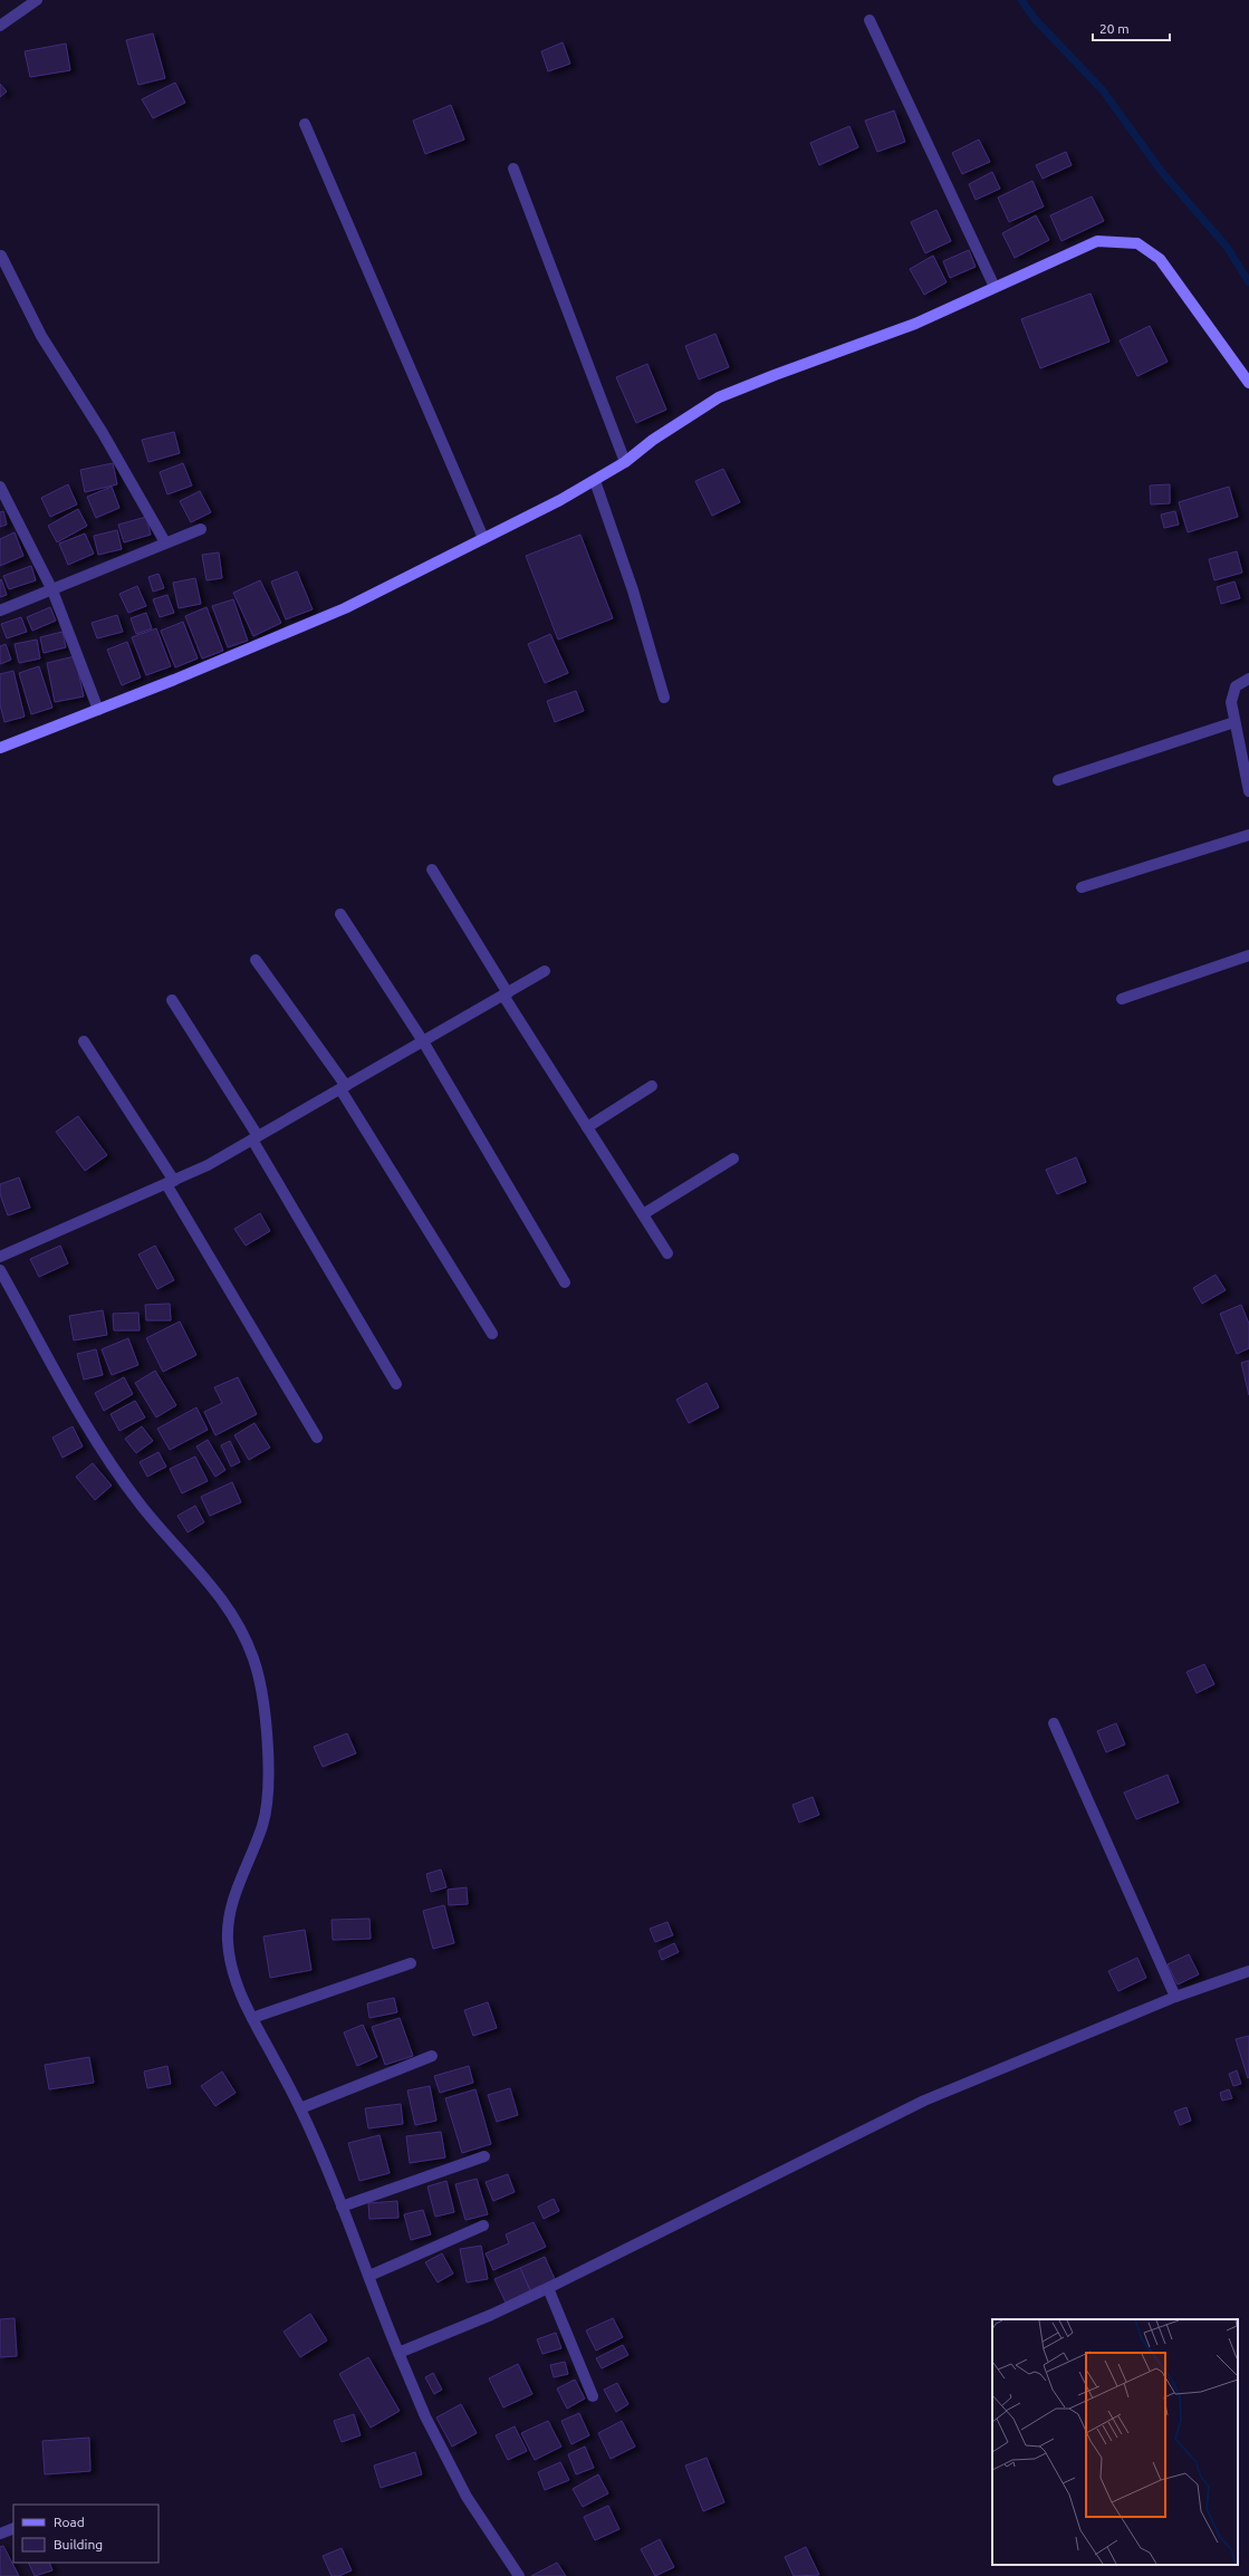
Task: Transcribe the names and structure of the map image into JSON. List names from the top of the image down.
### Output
{
  "legend": ["Road", "Building"],
  "scale_bar": "20 m"
}
